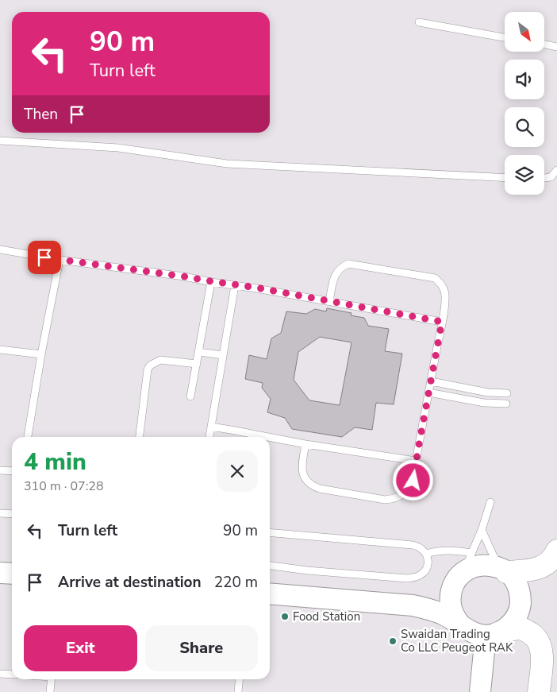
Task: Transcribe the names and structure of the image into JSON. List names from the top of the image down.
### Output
{
  "places": ["Food Station", "Swaidan Trading Co LLC Peugeot RAK"],
  "north": "bottom right",
  "page": {
    "turn": ["90 m", "Turn left"],
    "then": "Then",
    "heading": ["4 min", "310 m · 07:28"],
    "list": [
      {
        "name": "Turn left",
        "value": "90 m"
      },
      {
        "name": "Arrive at destination",
        "value": "220 m"
      }
    ],
    "buttons": ["Exit", "Share"]
  }
}
